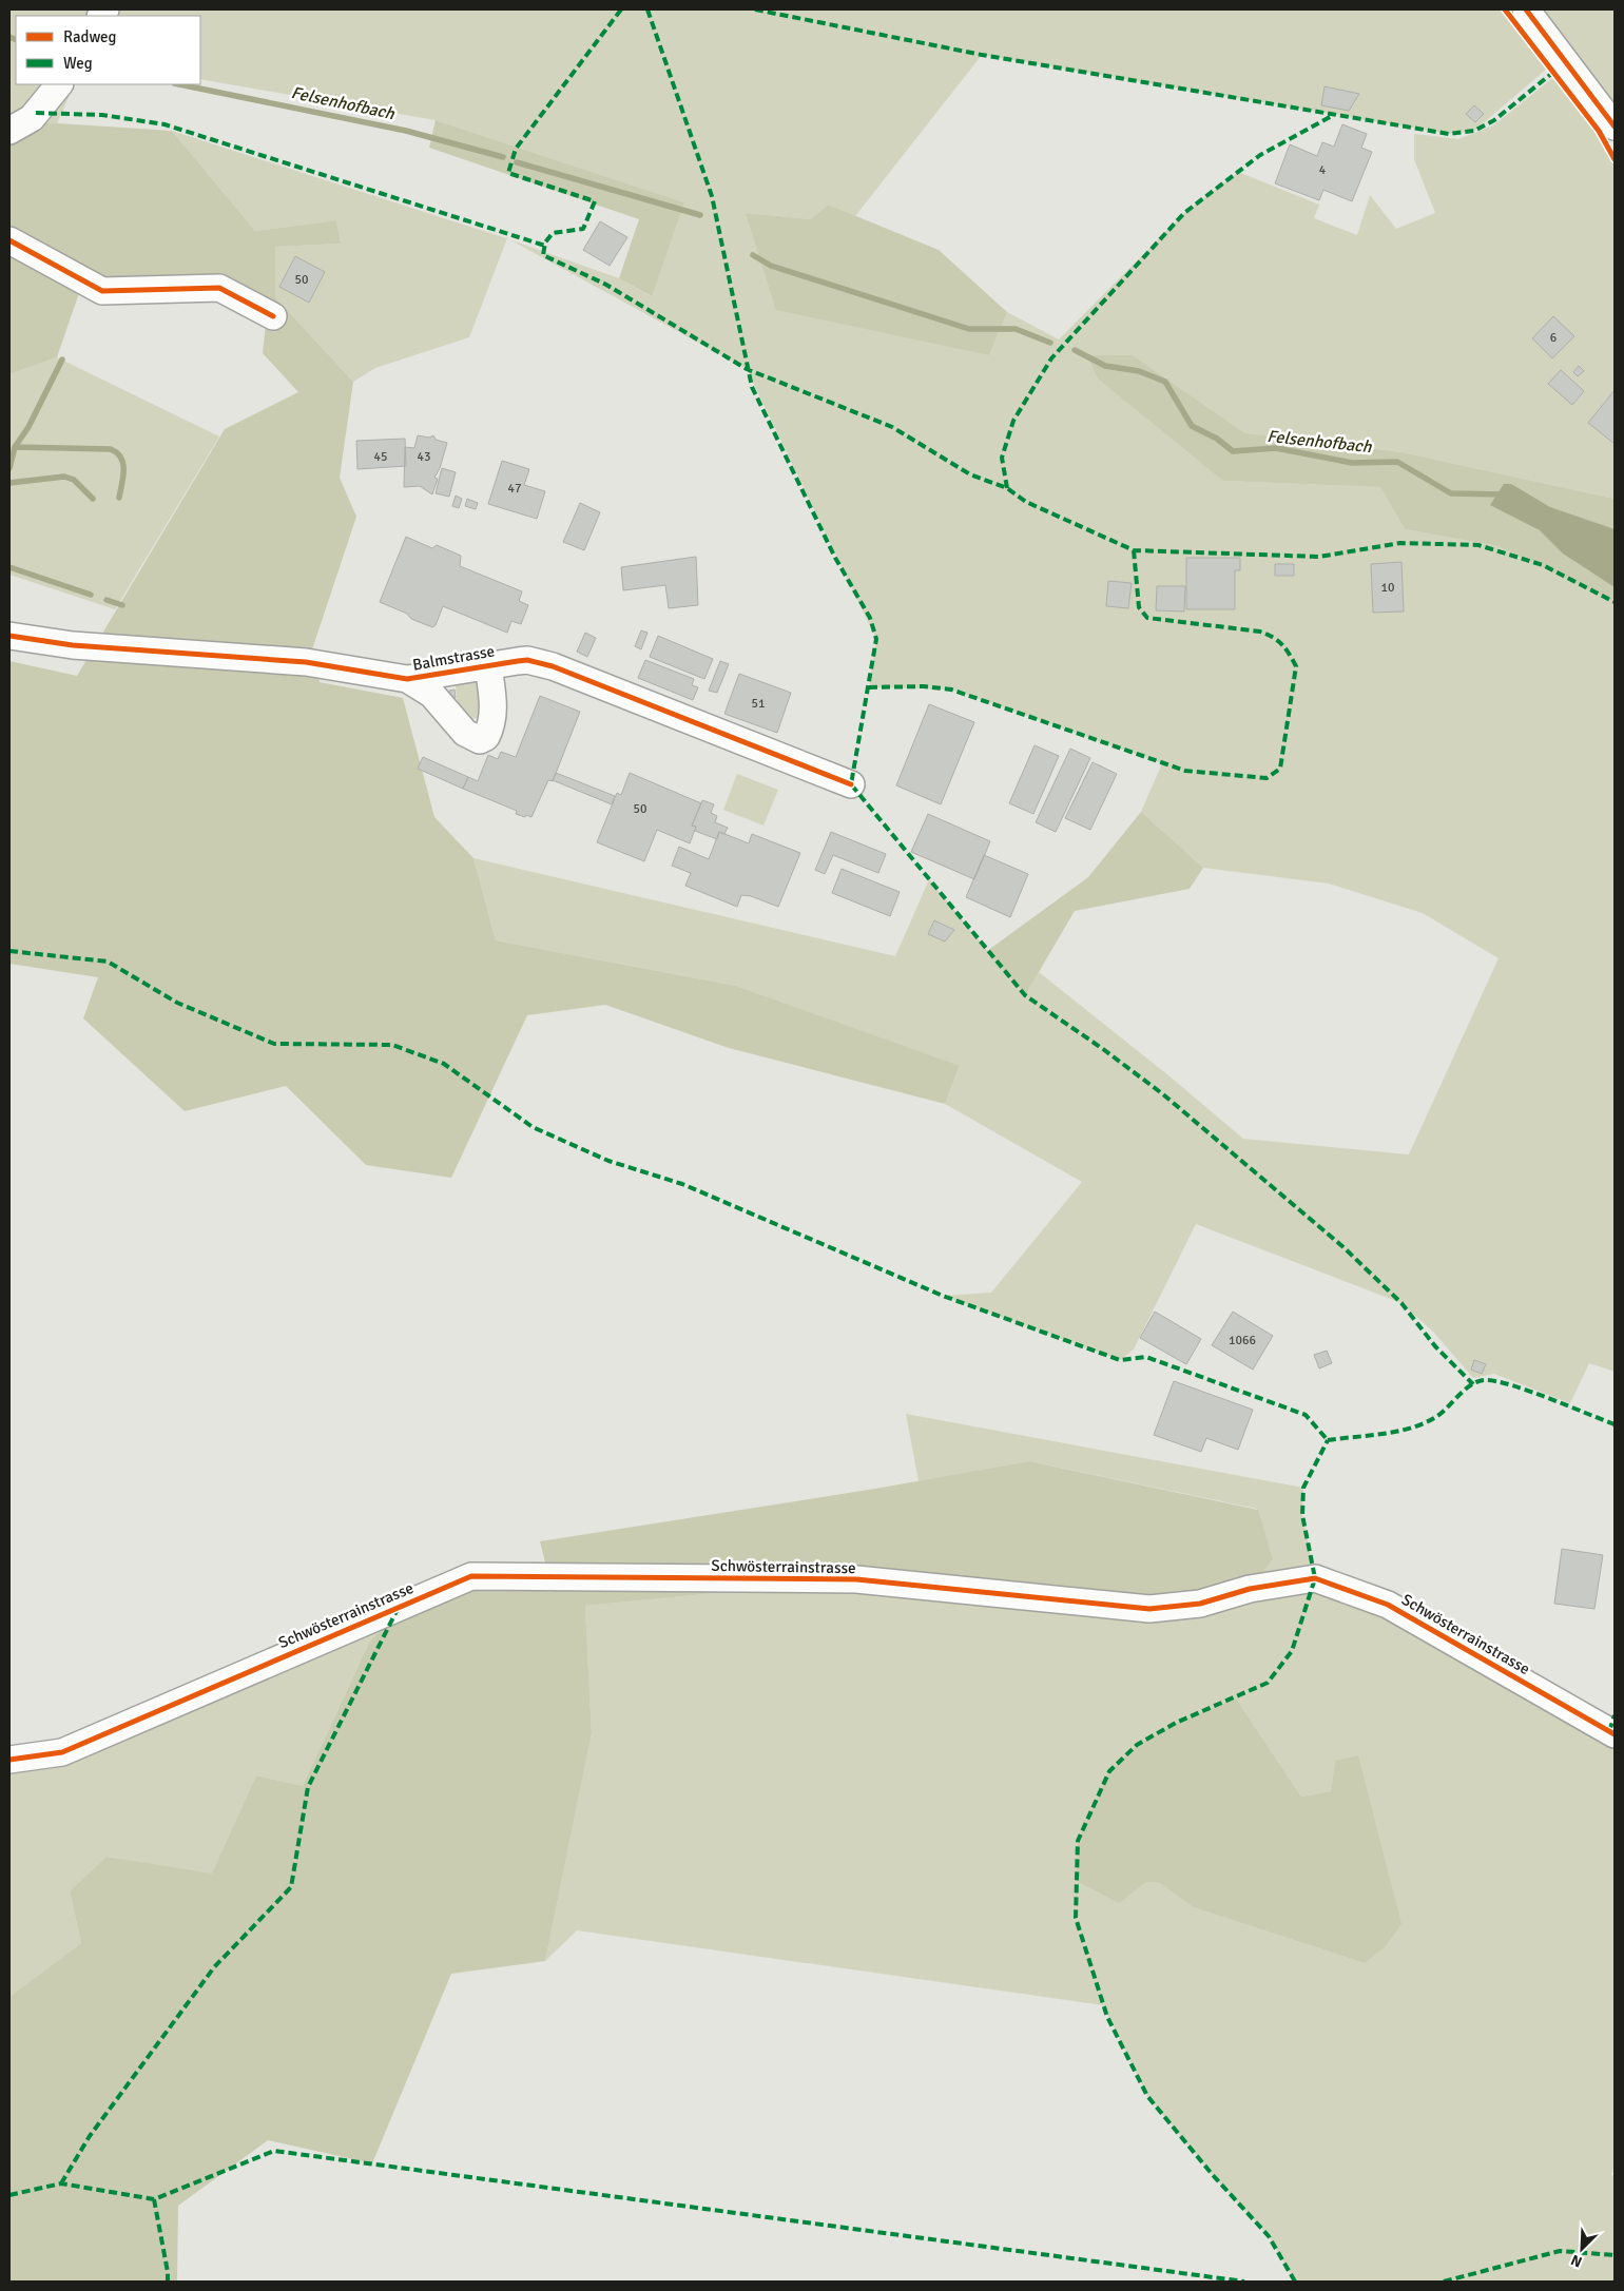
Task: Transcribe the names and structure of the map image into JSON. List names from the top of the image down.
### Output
{
  "streets": {
    "street": ["Balmstrasse", "Schwösterrainstrasse"]
  },
  "water": ["Felsenhofbach"],
  "house_numbers": [
    "4",
    "50",
    "6",
    "45",
    "43",
    "47",
    "10",
    "51",
    "50",
    "1066"
  ],
  "legend": ["Radweg", "Weg"],
  "north": "bottom left"
}
